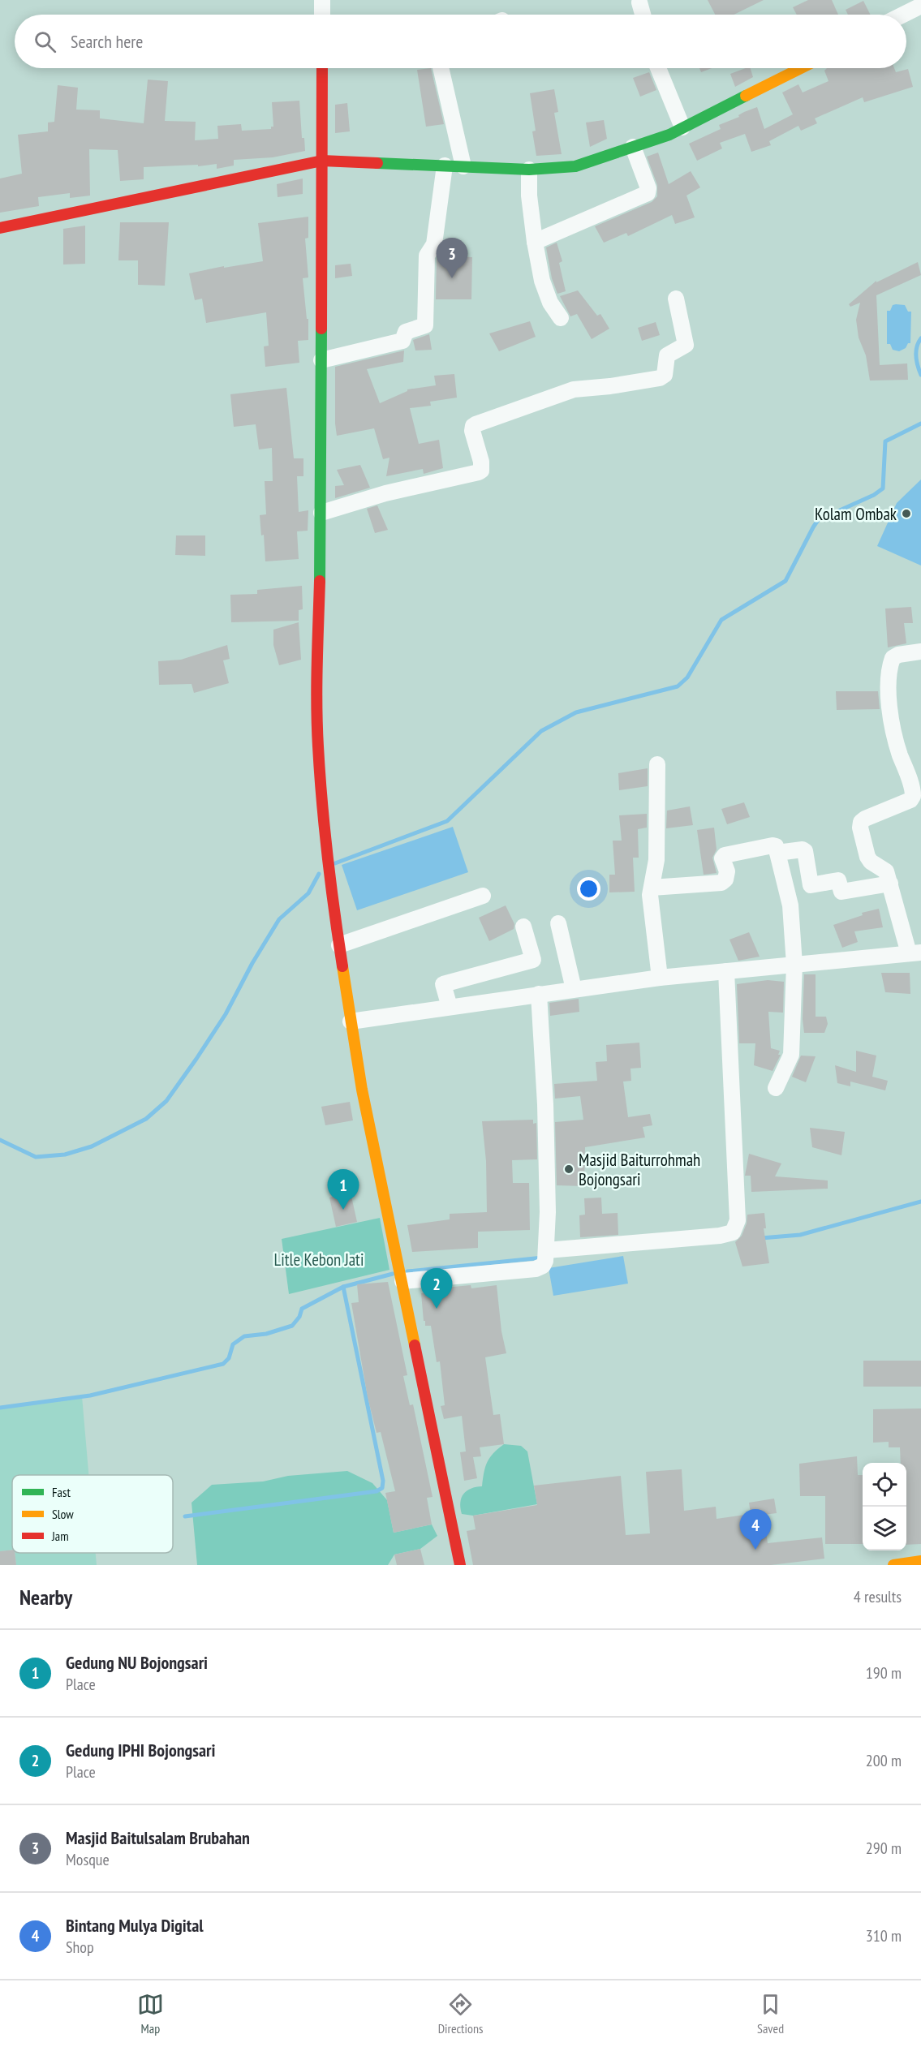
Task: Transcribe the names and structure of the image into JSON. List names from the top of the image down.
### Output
{
  "parks": ["Litle Kebon Jati"],
  "places": ["Kolam Ombak", "Masjid Baiturrohmah Bojongsari"],
  "legend": ["Fast", "Slow", "Jam"],
  "page": {
    "search": "Search here",
    "pins": [
      "3",
      "1",
      "2",
      "4"
    ],
    "heading": ["Nearby", "4 results"],
    "list": [
      {
        "mark": "1",
        "name": "Gedung NU Bojongsari",
        "note": "Place",
        "value": "190 m"
      },
      {
        "mark": "2",
        "name": "Gedung IPHI Bojongsari",
        "note": "Place",
        "value": "200 m"
      },
      {
        "mark": "3",
        "name": "Masjid Baitulsalam Brubahan",
        "note": "Mosque",
        "value": "290 m"
      },
      {
        "mark": "4",
        "name": "Bintang Mulya Digital",
        "note": "Shop",
        "value": "310 m"
      }
    ],
    "nav": ["Map", "Directions", "Saved"]
  }
}
